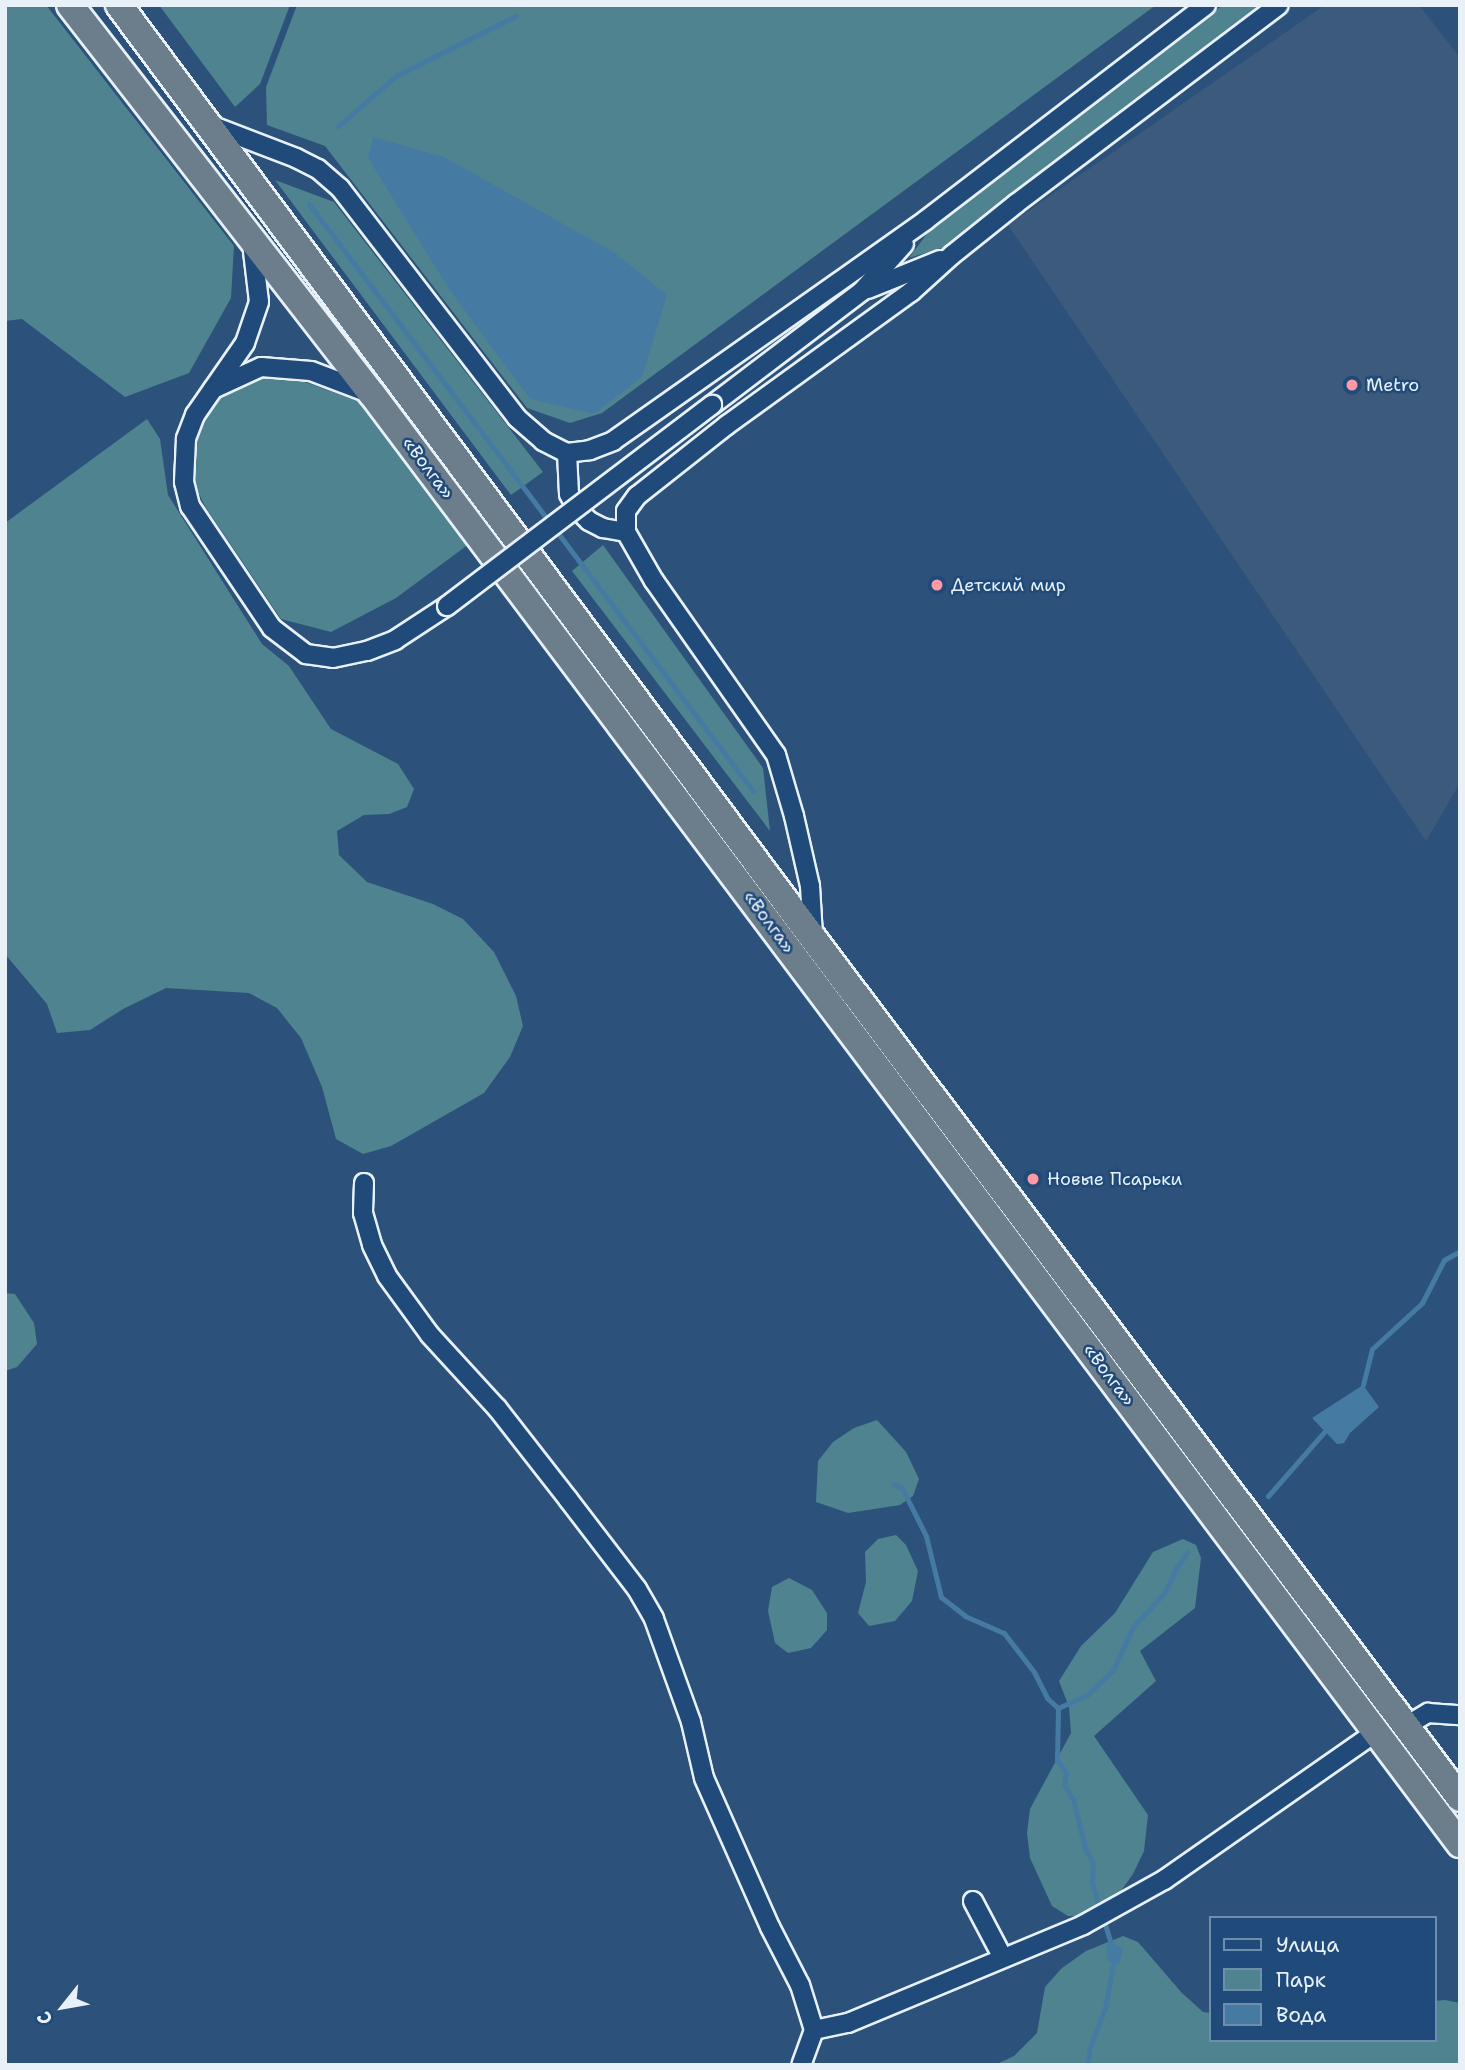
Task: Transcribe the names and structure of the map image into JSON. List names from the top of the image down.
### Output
{
  "streets": {
    "highway": ["«Волга»"]
  },
  "places": ["Metro", "Детский мир", "Новые Псарьки"],
  "legend": ["Улица", "Парк", "Вода"],
  "north": "bottom left"
}
